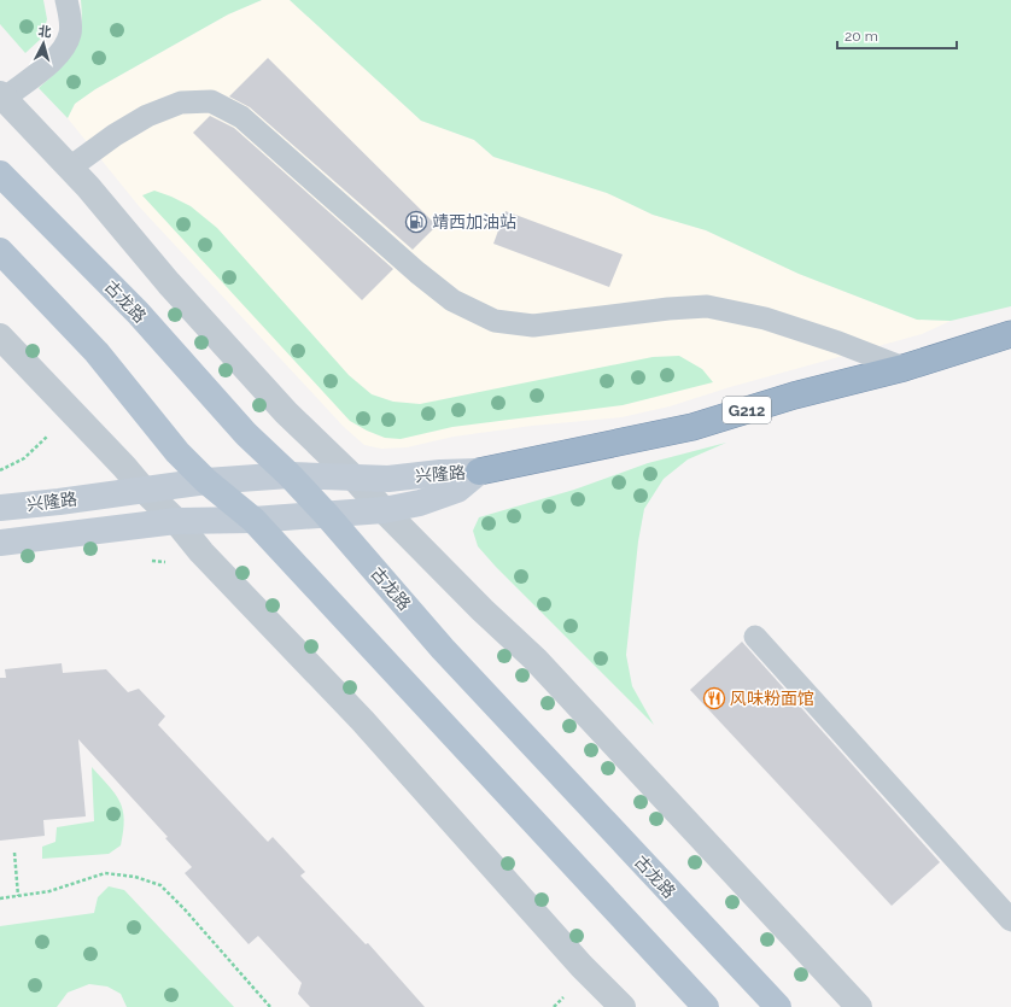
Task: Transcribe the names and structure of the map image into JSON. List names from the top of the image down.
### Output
{
  "streets": {
    "highway": ["G212"],
    "main road": ["古龙路", "兴隆路"]
  },
  "crossings": [
    ["古龙路", "兴隆路"],
    ["G212", "兴隆路"]
  ],
  "places": {
    "fuel station": ["靖西加油站"],
    "restaurant": ["风味粉面馆"]
  },
  "scale_bar": "20 m",
  "north": "top"
}
